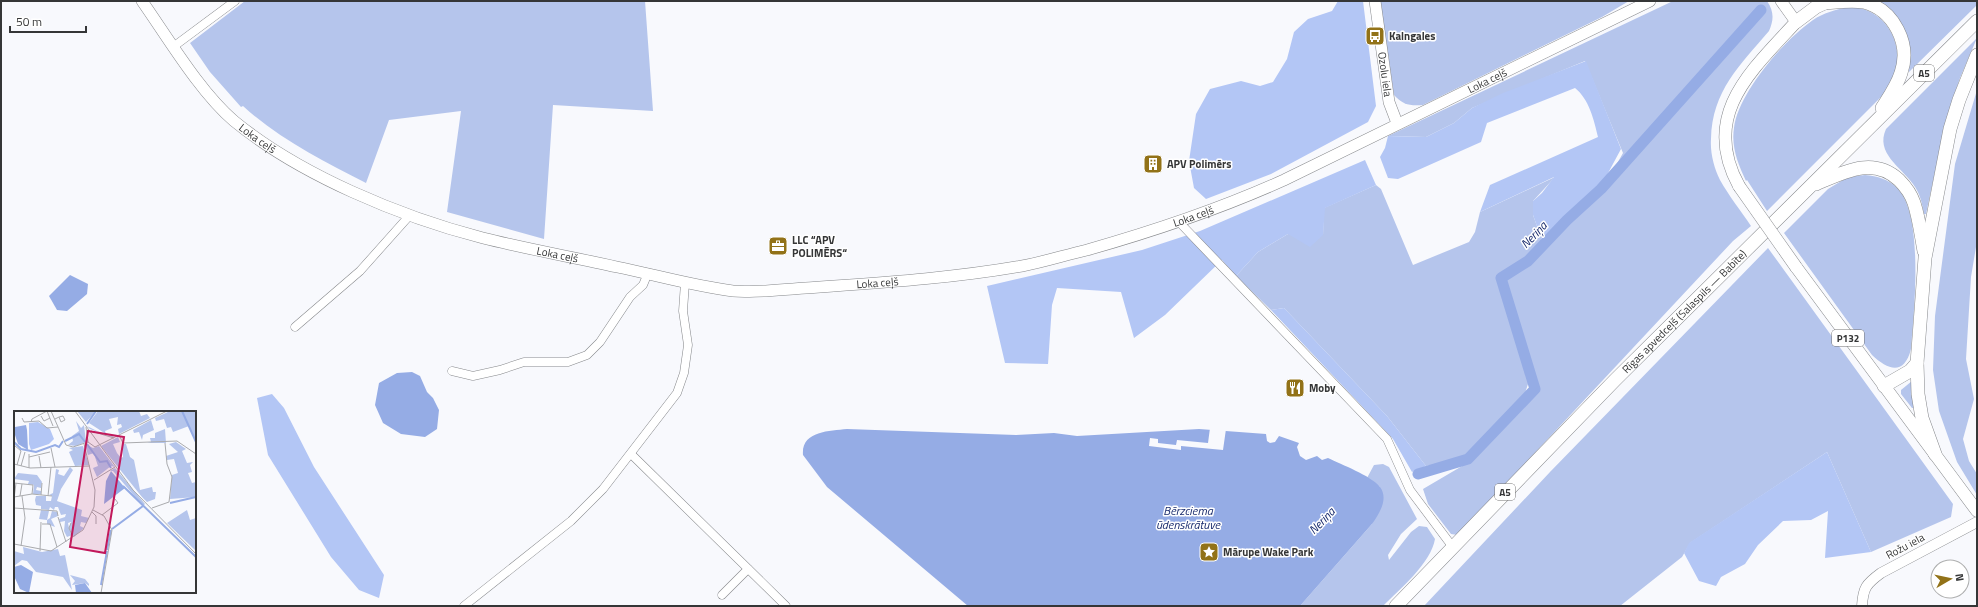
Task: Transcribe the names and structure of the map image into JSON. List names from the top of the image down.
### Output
{
  "streets": {
    "highway": ["A5", "Rīgas apvedceļš (Salaspils — Babīte)"],
    "main road": ["Ozolu iela", "Loka ceļš", "P132"],
    "street": ["Rožu iela"]
  },
  "crossings": [
    ["Ozolu iela", "Loka ceļš"]
  ],
  "water": ["Neriņa", "Bērzciema ūdenskrātuve"],
  "places": {
    "bus stop": ["Kalngales"],
    "building": ["APV Polimērs"],
    "office": ["LLC “APV POLIMĒRS“"],
    "restaurant": ["Moby"],
    "place": ["Mārupe Wake Park"]
  },
  "scale_bar": "50 m",
  "north": "right"
}
